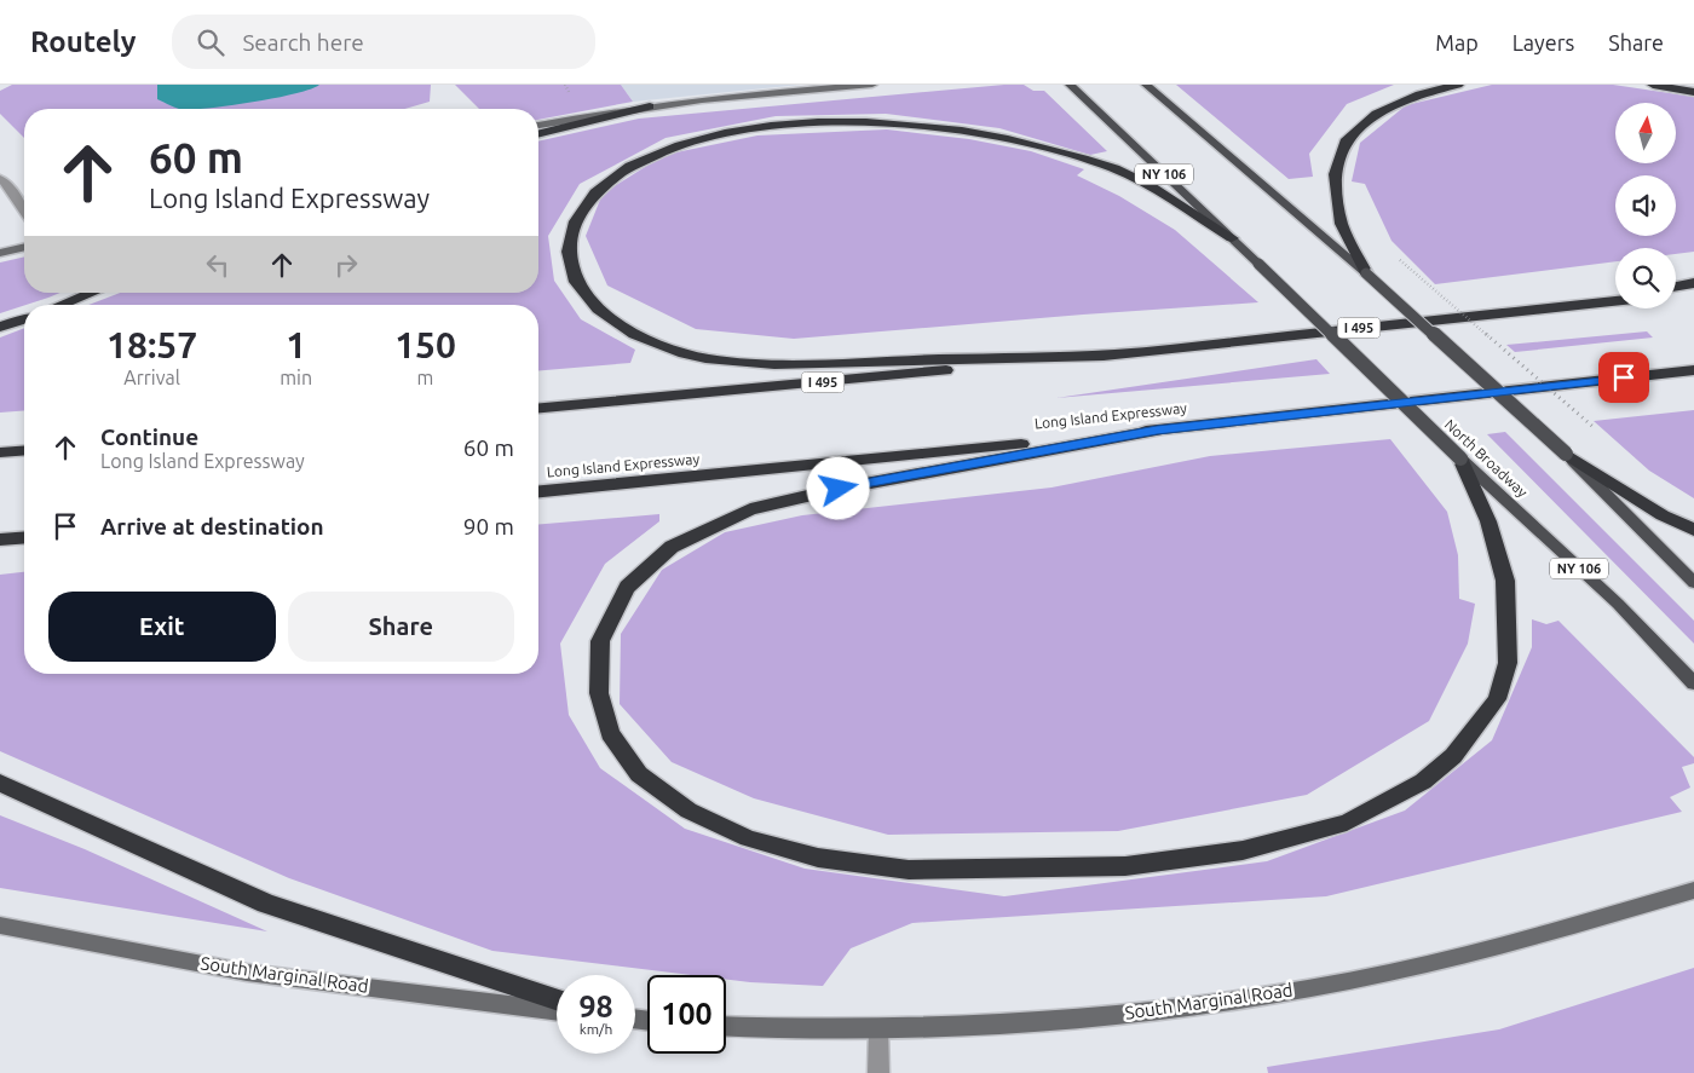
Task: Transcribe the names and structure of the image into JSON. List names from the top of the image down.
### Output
{
  "streets": {
    "highway": ["I 495", "Long Island Expressway"],
    "main road": ["NY 106", "North Broadway", "South Marginal Road"]
  },
  "north": "top",
  "page": {
    "header": "Routely",
    "search": "Search here",
    "nav": ["Map", "Layers", "Share"],
    "turn": ["60 m", "Long Island Expressway"],
    "eta": [
      "18:57",
      "Arrival",
      "1",
      "min",
      "150",
      "m"
    ],
    "list": [
      {
        "name": "Continue",
        "note": "Long Island Expressway",
        "value": "60 m"
      },
      {
        "name": "Arrive at destination",
        "value": "90 m"
      }
    ],
    "buttons": ["Exit", "Share"],
    "speed": "98 km/h",
    "limit": "100"
  }
}
